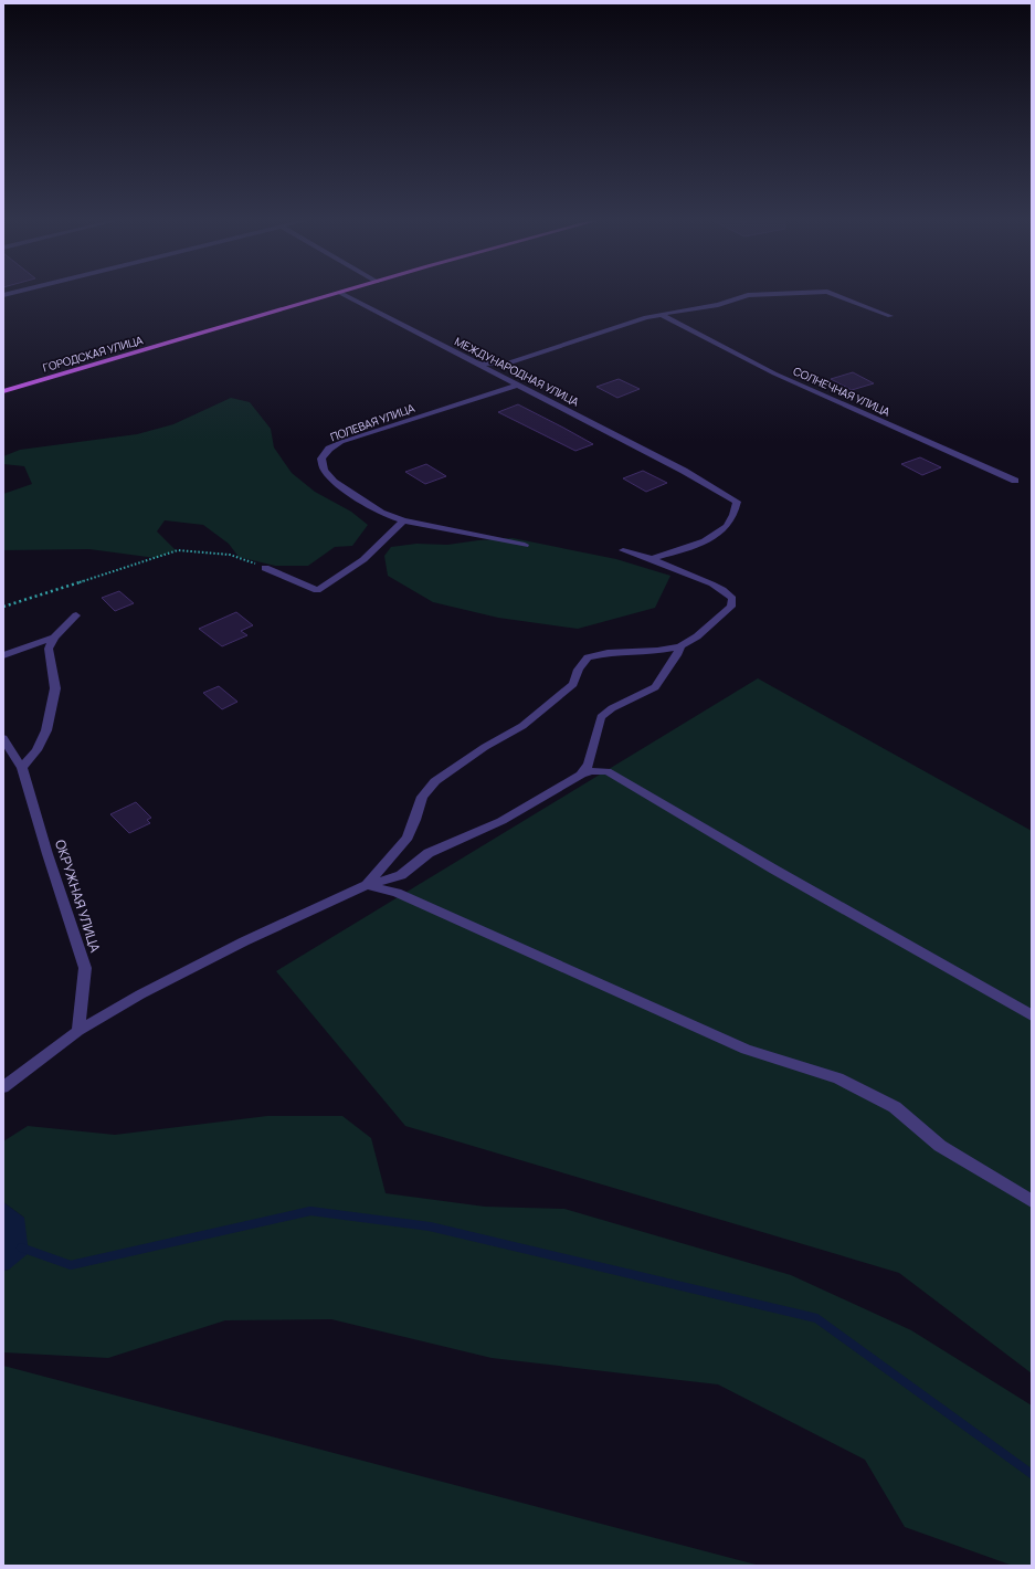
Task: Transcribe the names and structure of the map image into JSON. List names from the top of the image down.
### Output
{
  "streets": {
    "main road": ["ГОРОДСКАЯ УЛИЦА"],
    "street": [
      "МЕЖДУНАРОДНАЯ УЛИЦА",
      "СОЛНЕЧНАЯ УЛИЦА",
      "ПОЛЕВАЯ УЛИЦА",
      "ОКРУЖНАЯ УЛИЦА"
    ]
  },
  "crossings": [
    ["МЕЖДУНАРОДНАЯ УЛИЦА", "ПОЛЕВАЯ УЛИЦА"]
  ]
}
